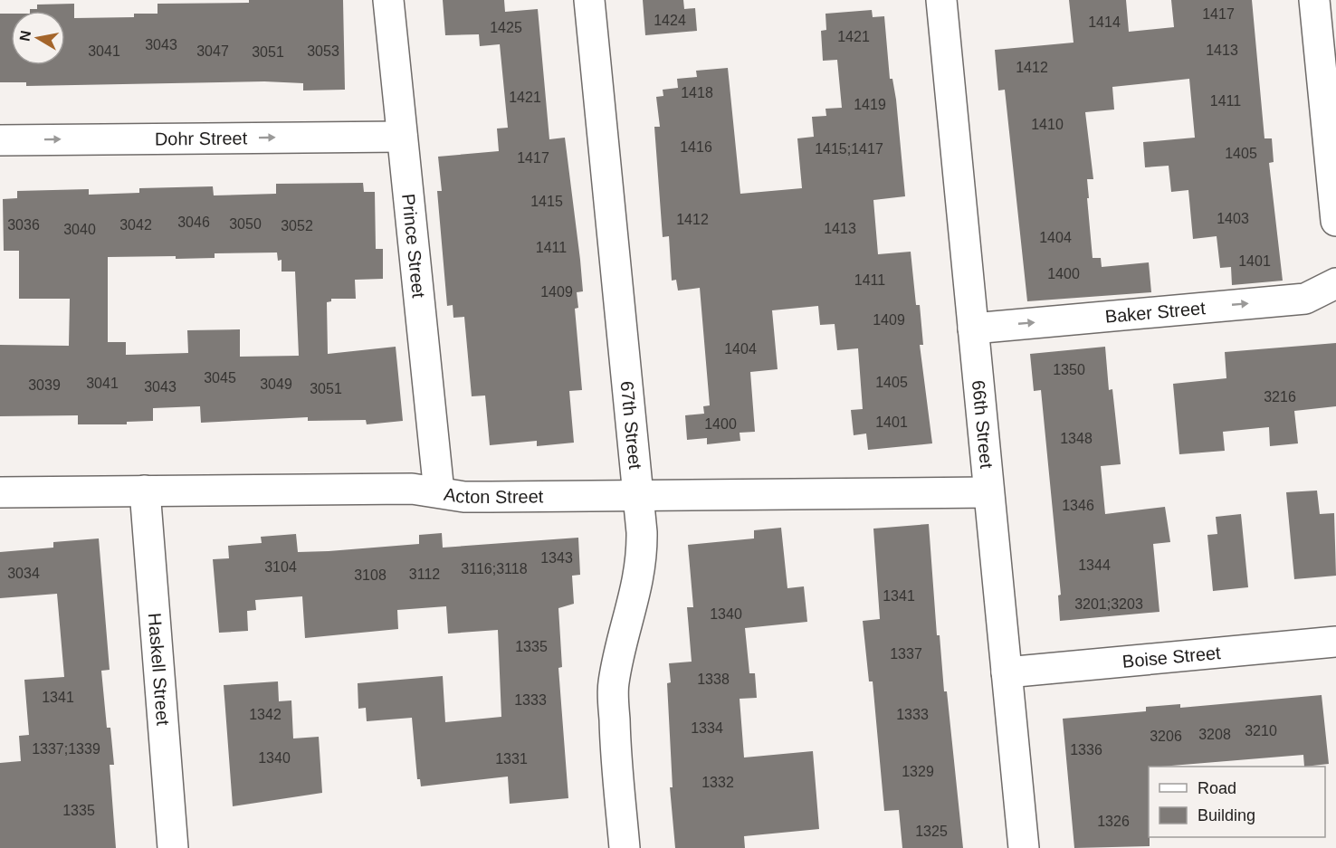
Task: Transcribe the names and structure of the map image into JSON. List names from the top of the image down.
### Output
{
  "streets": {
    "street": [
      "Dohr Street",
      "Prince Street",
      "Baker Street",
      "66th Street",
      "67th Street",
      "Acton Street",
      "Boise Street",
      "Haskell Street"
    ]
  },
  "crossings": [
    ["Dohr Street", "Prince Street"],
    ["Prince Street", "Acton Street"],
    ["Baker Street", "66th Street"],
    ["66th Street", "Acton Street"],
    ["66th Street", "Boise Street"],
    ["67th Street", "Acton Street"],
    ["Acton Street", "Haskell Street"]
  ],
  "one_way": ["Dohr Street", "Baker Street"],
  "house_numbers": [
    "1417",
    "1424",
    "1414",
    "1425",
    "1421",
    "3043",
    "1413",
    "3041",
    "3047",
    "3053",
    "3051",
    "1412",
    "1418",
    "1421",
    "1411",
    "1419",
    "1410",
    "1416",
    "1415;1417",
    "1405",
    "1417",
    "1415",
    "1403",
    "1412",
    "3046",
    "3050",
    "3036",
    "3042",
    "3052",
    "1413",
    "3040",
    "1404",
    "1411",
    "1401",
    "1400",
    "1411",
    "1409",
    "1409",
    "1404",
    "1350",
    "3045",
    "1405",
    "3041",
    "3049",
    "3039",
    "3043",
    "3051",
    "3216",
    "1401",
    "1400",
    "1348",
    "1346",
    "1343",
    "1344",
    "3104",
    "3116;3118",
    "3034",
    "3112",
    "3108",
    "1341",
    "3201;3203",
    "1340",
    "1335",
    "1337",
    "1338",
    "1341",
    "1333",
    "1342",
    "1333",
    "1334",
    "3210",
    "3208",
    "3206",
    "1337;1339",
    "1336",
    "1340",
    "1331",
    "1329",
    "1332",
    "1335",
    "1326",
    "1325"
  ],
  "legend": ["Road", "Building"],
  "north": "left"
}
